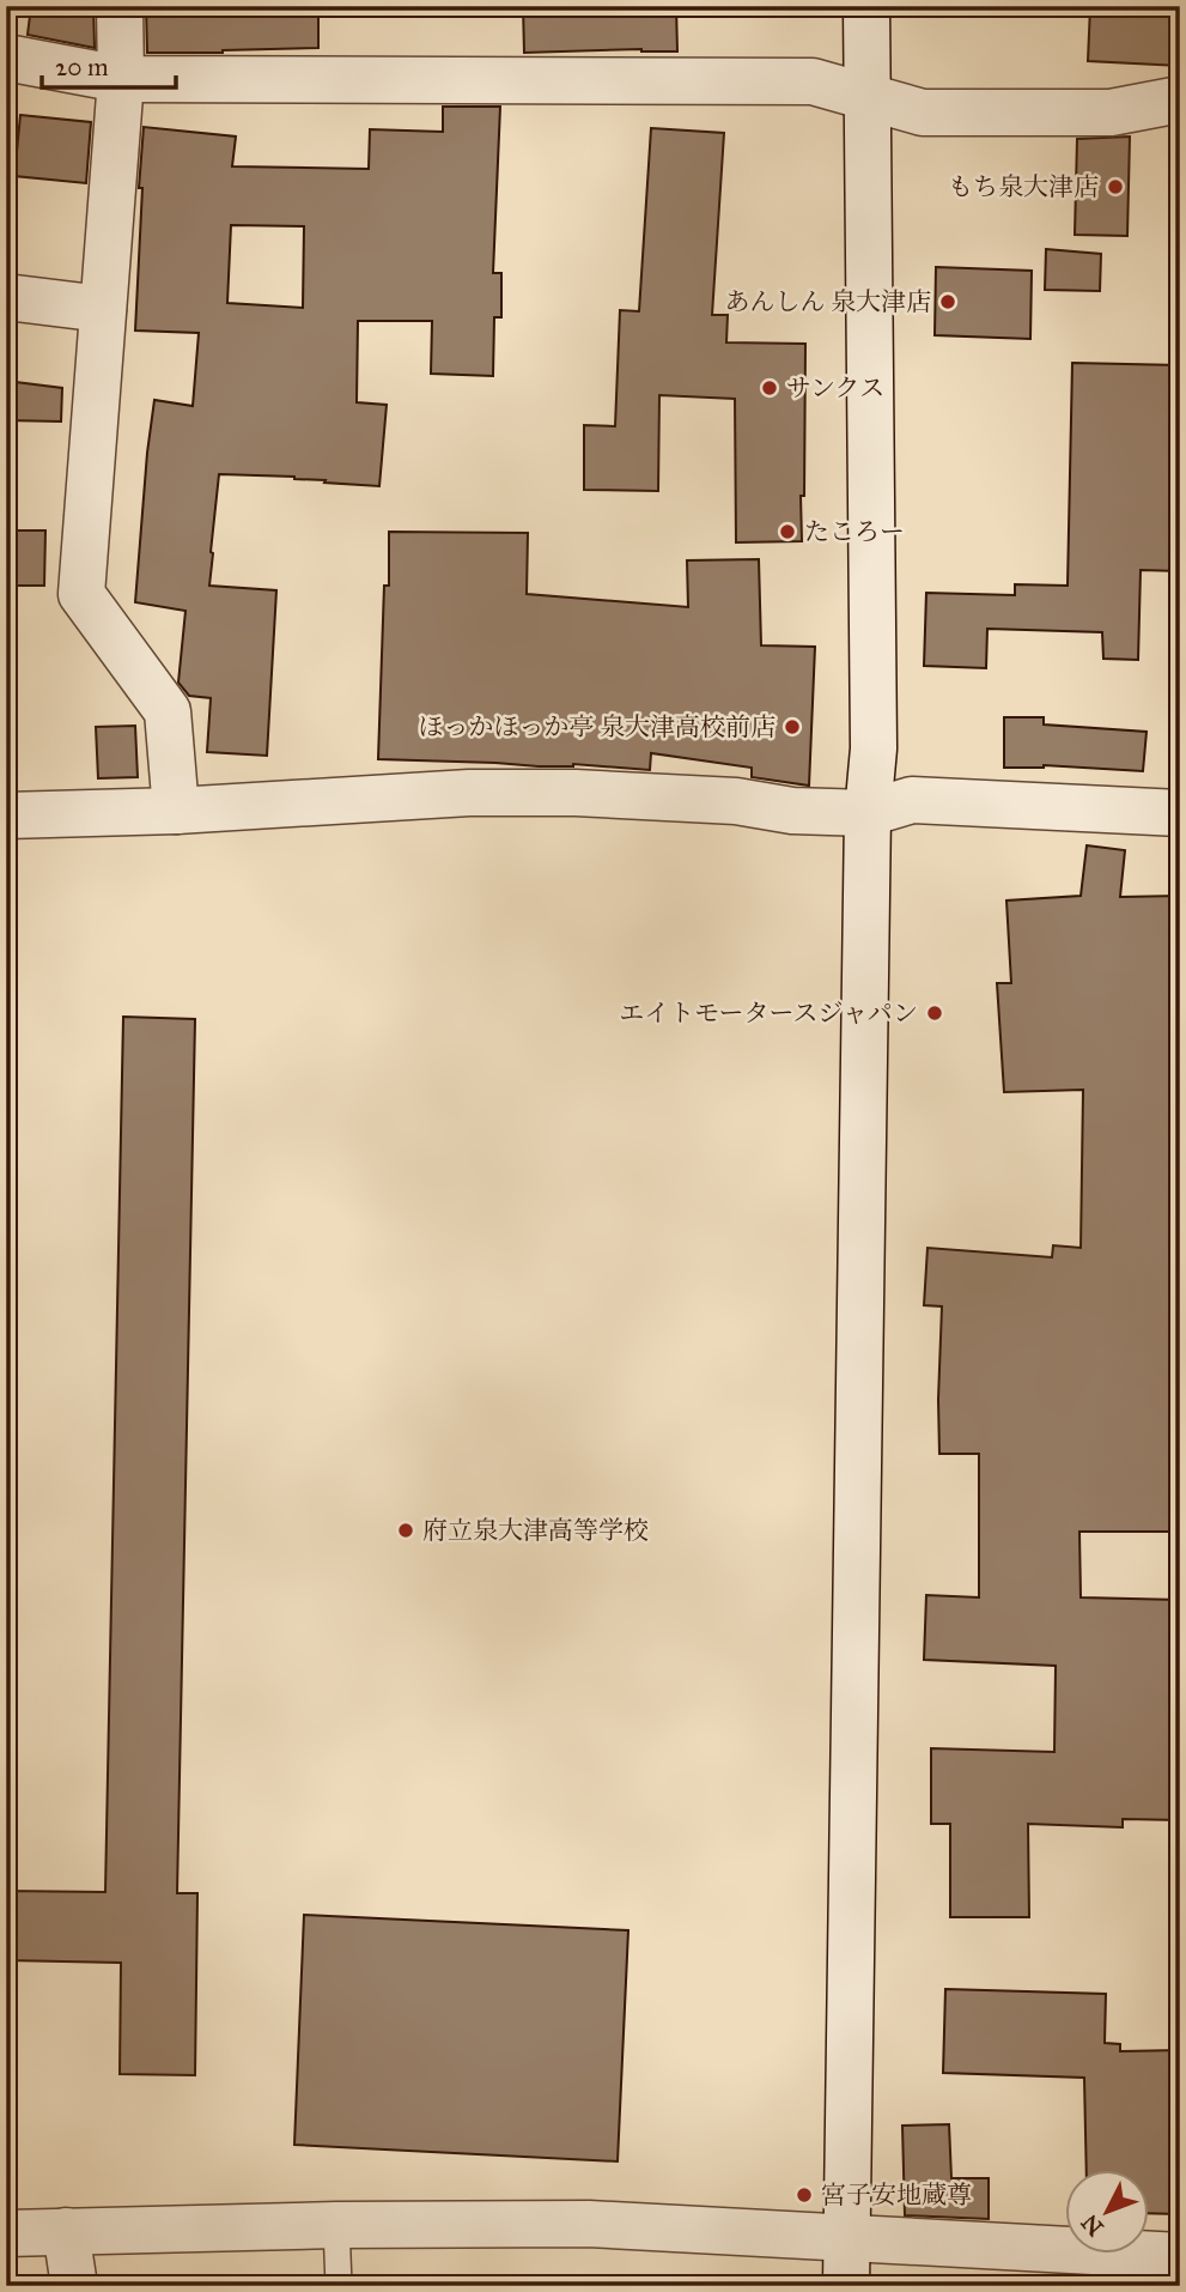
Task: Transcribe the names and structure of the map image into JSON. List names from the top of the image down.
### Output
{
  "places": [
    "もち泉大津店",
    "あんしん 泉大津店",
    "サンクス",
    "たころー",
    "ほっかほっか亭 泉大津高校前店",
    "エイトモータースジャパン",
    "府立泉大津高等学校",
    "宮子安地蔵尊"
  ],
  "scale_bar": "20 m",
  "north": "bottom left"
}
